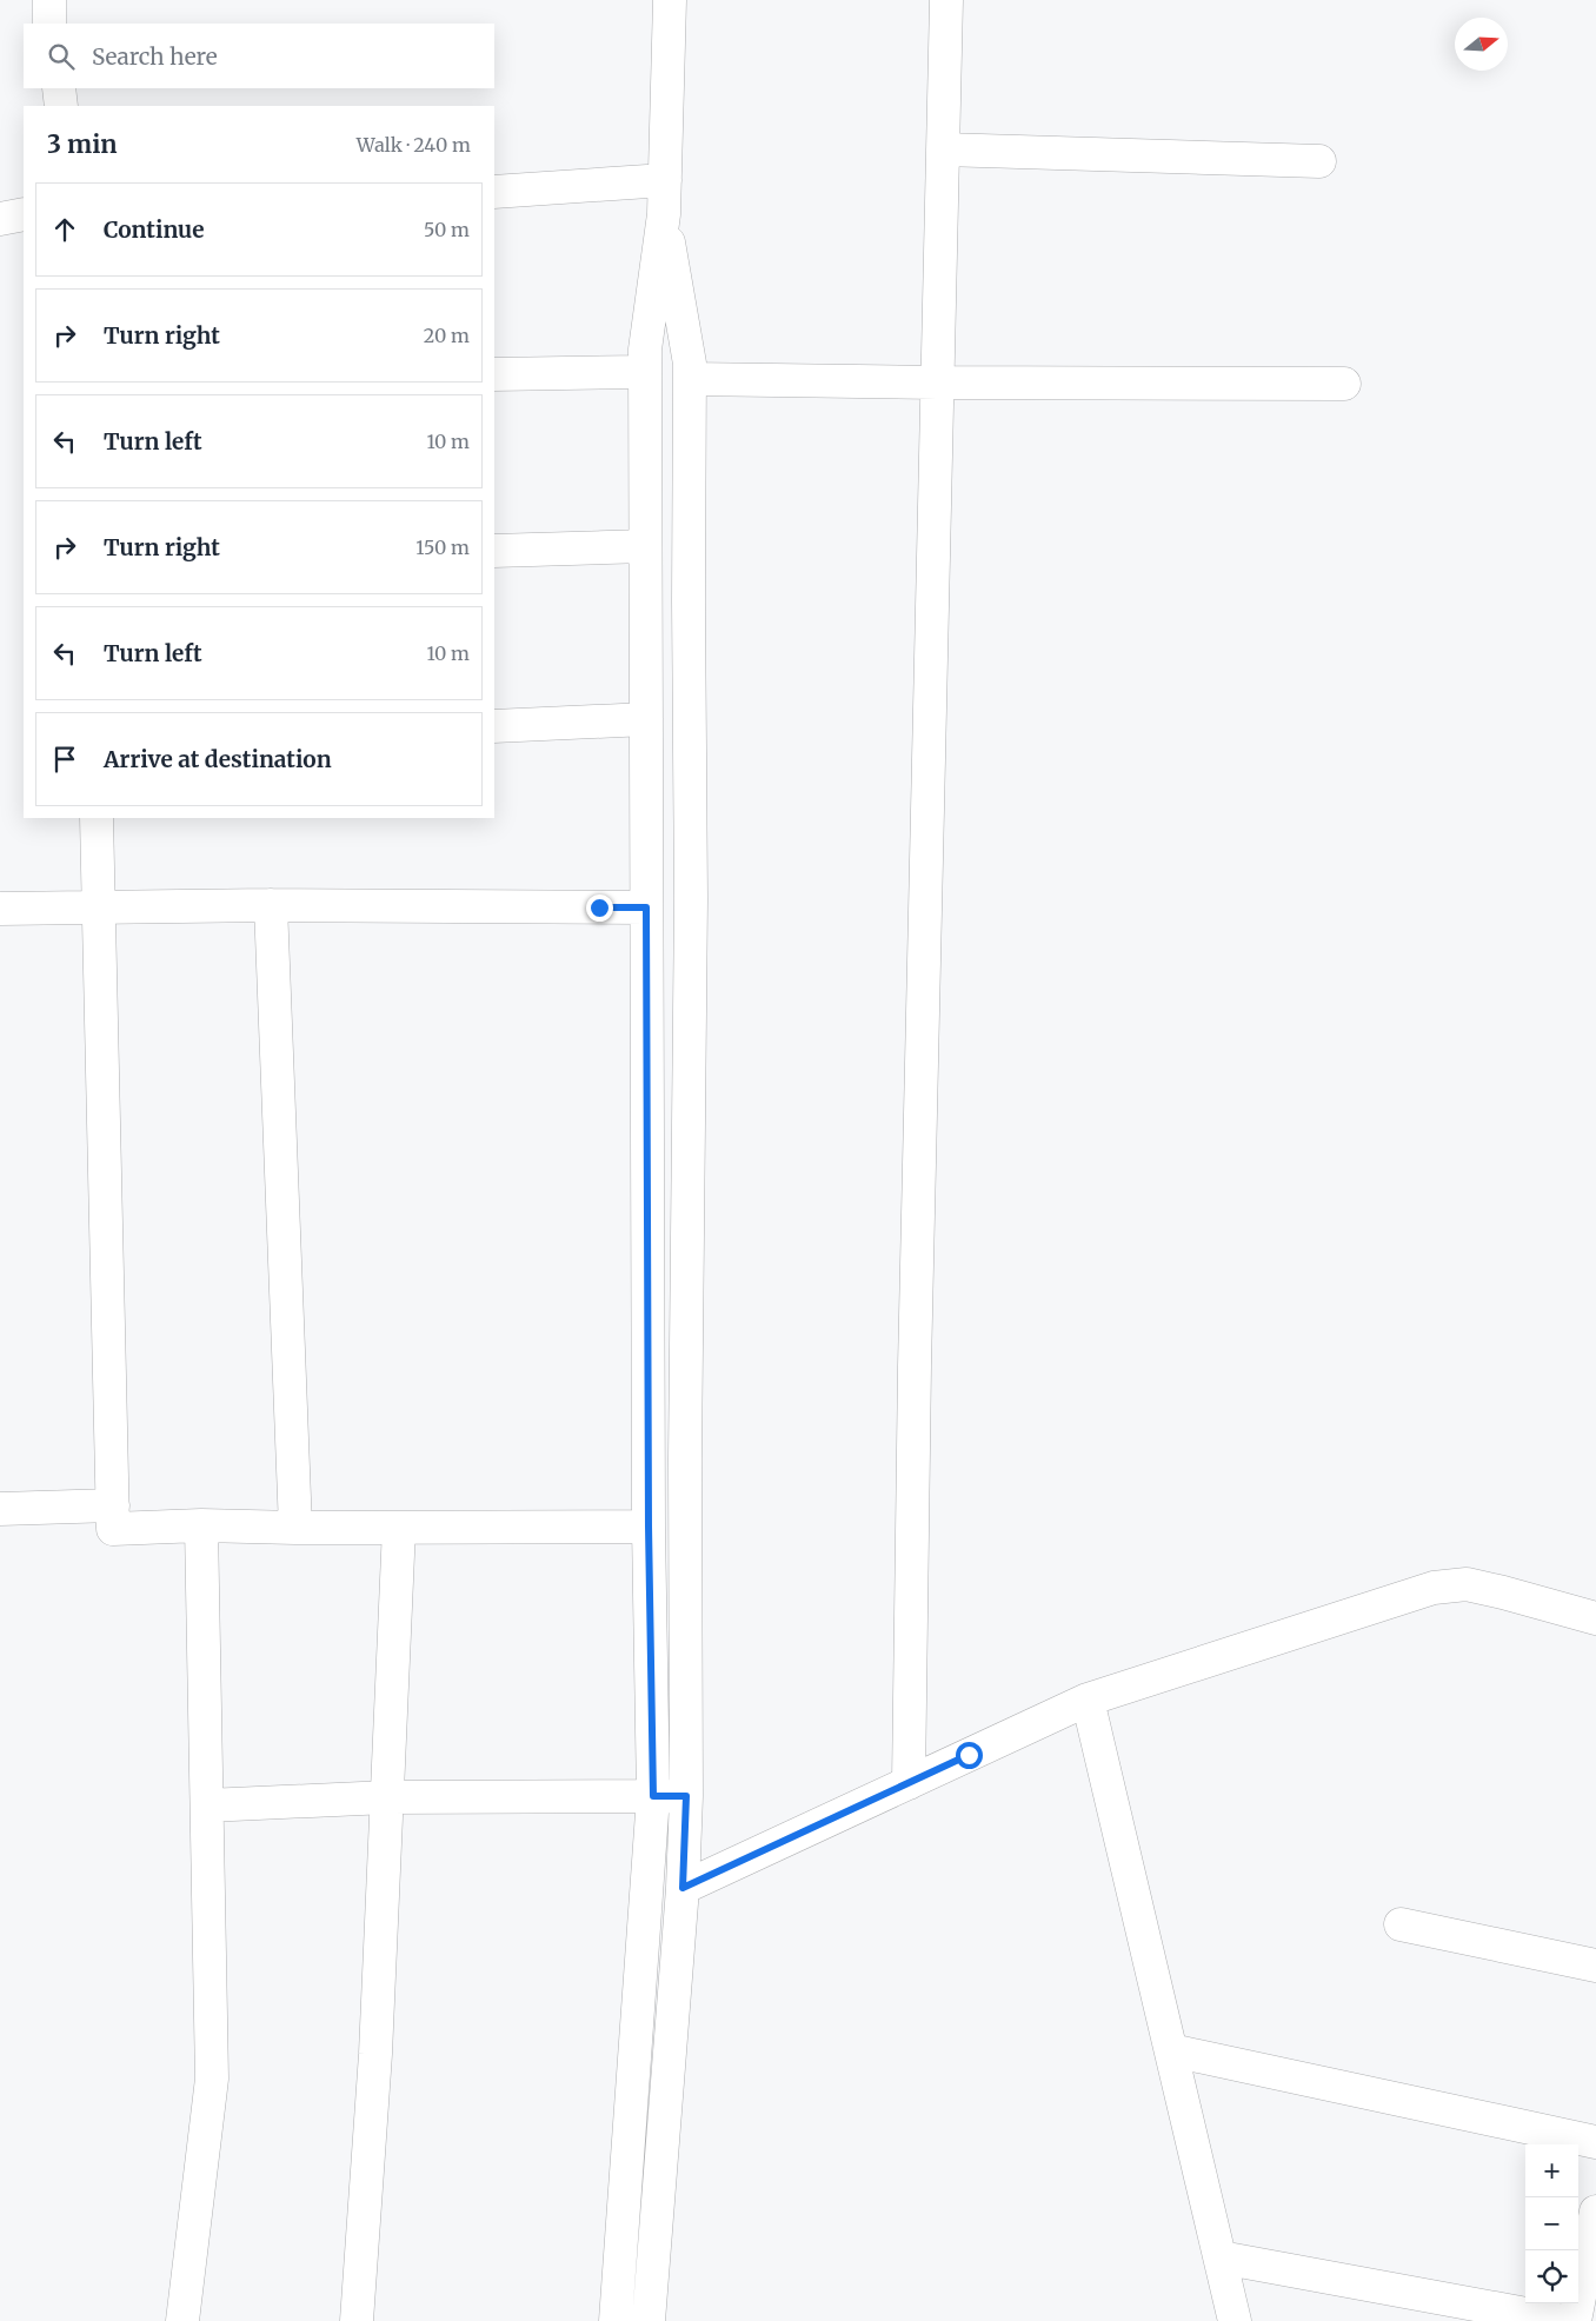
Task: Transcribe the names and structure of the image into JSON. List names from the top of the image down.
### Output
{
  "north": "right",
  "page": {
    "search": "Search here",
    "heading": ["3 min", "Walk · 240 m"],
    "list": [
      ["Continue", "50 m"],
      ["Turn right", "20 m"],
      ["Turn left", "10 m"],
      ["Turn right", "150 m"],
      ["Turn left", "10 m"],
      "Arrive at destination"
    ],
    "map_buttons": ["+", "−"]
  }
}
